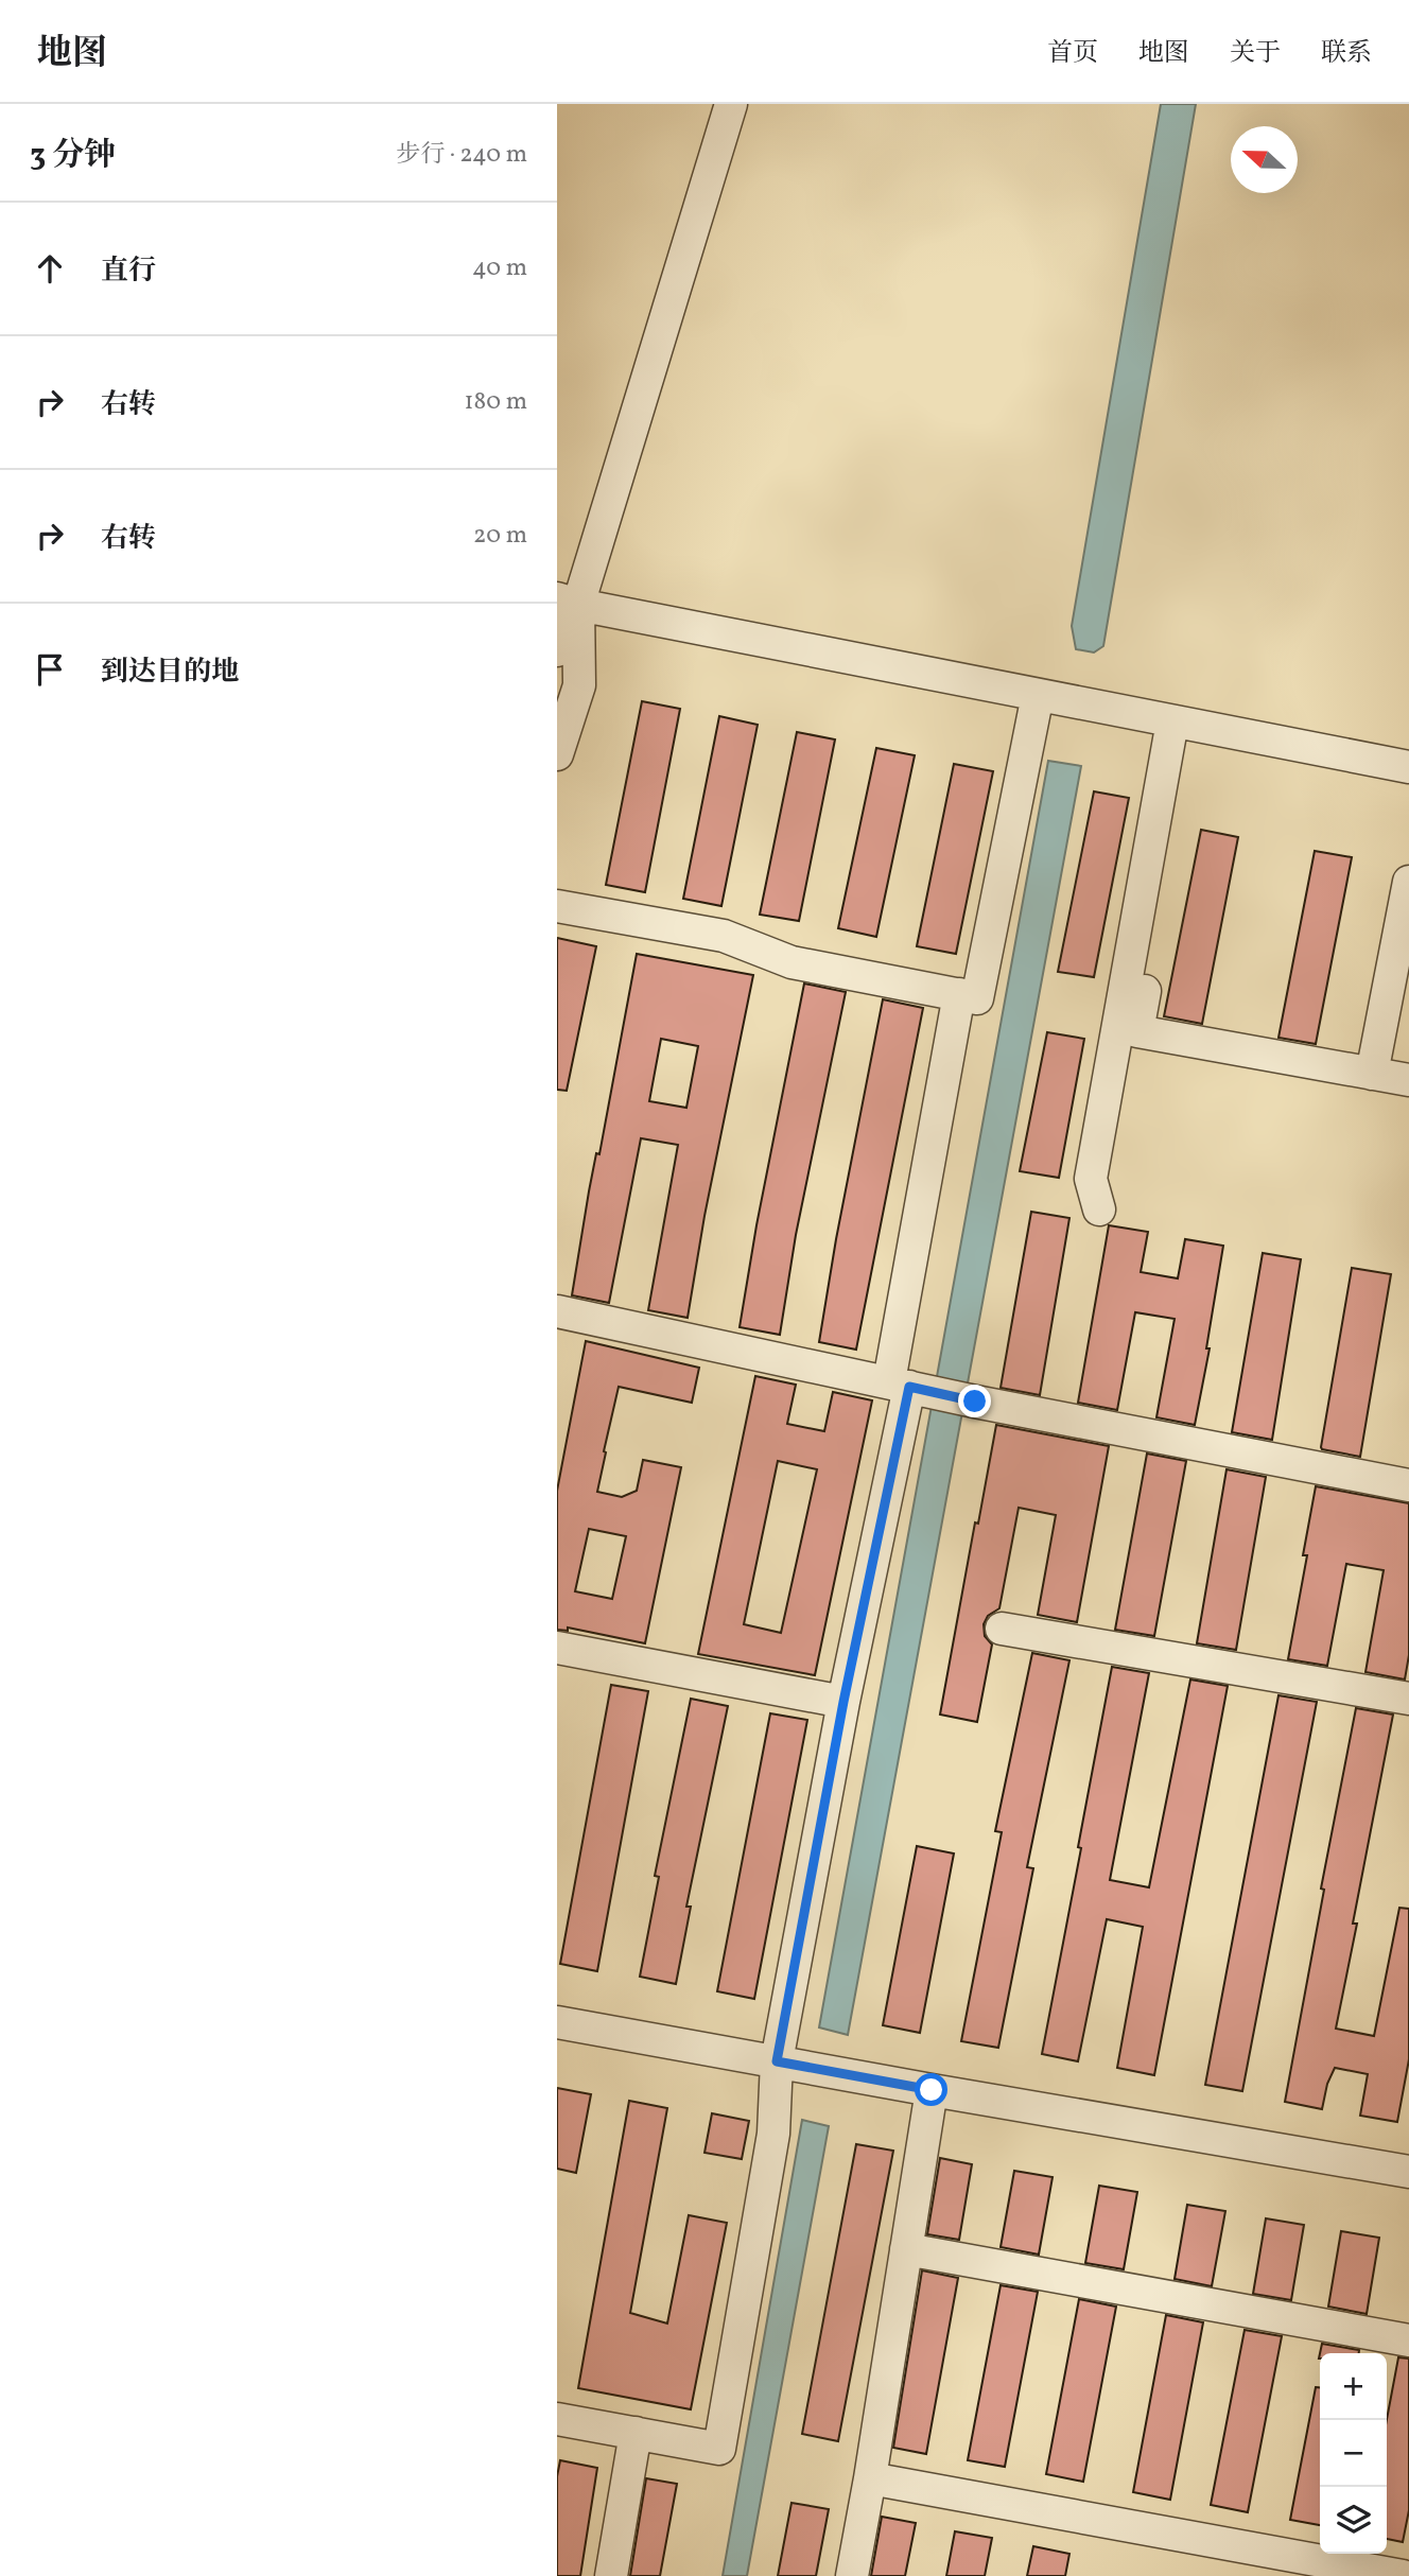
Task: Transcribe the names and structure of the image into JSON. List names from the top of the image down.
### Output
{
  "north": "left",
  "page": {
    "header": "地图",
    "nav": [
      "首页",
      "地图",
      "关于",
      "联系"
    ],
    "heading": ["3 分钟", "步行 · 240 m"],
    "list": [
      ["直行", "40 m"],
      ["右转", "180 m"],
      ["右转", "20 m"],
      "到达目的地"
    ],
    "map_buttons": ["+", "−"]
  }
}
